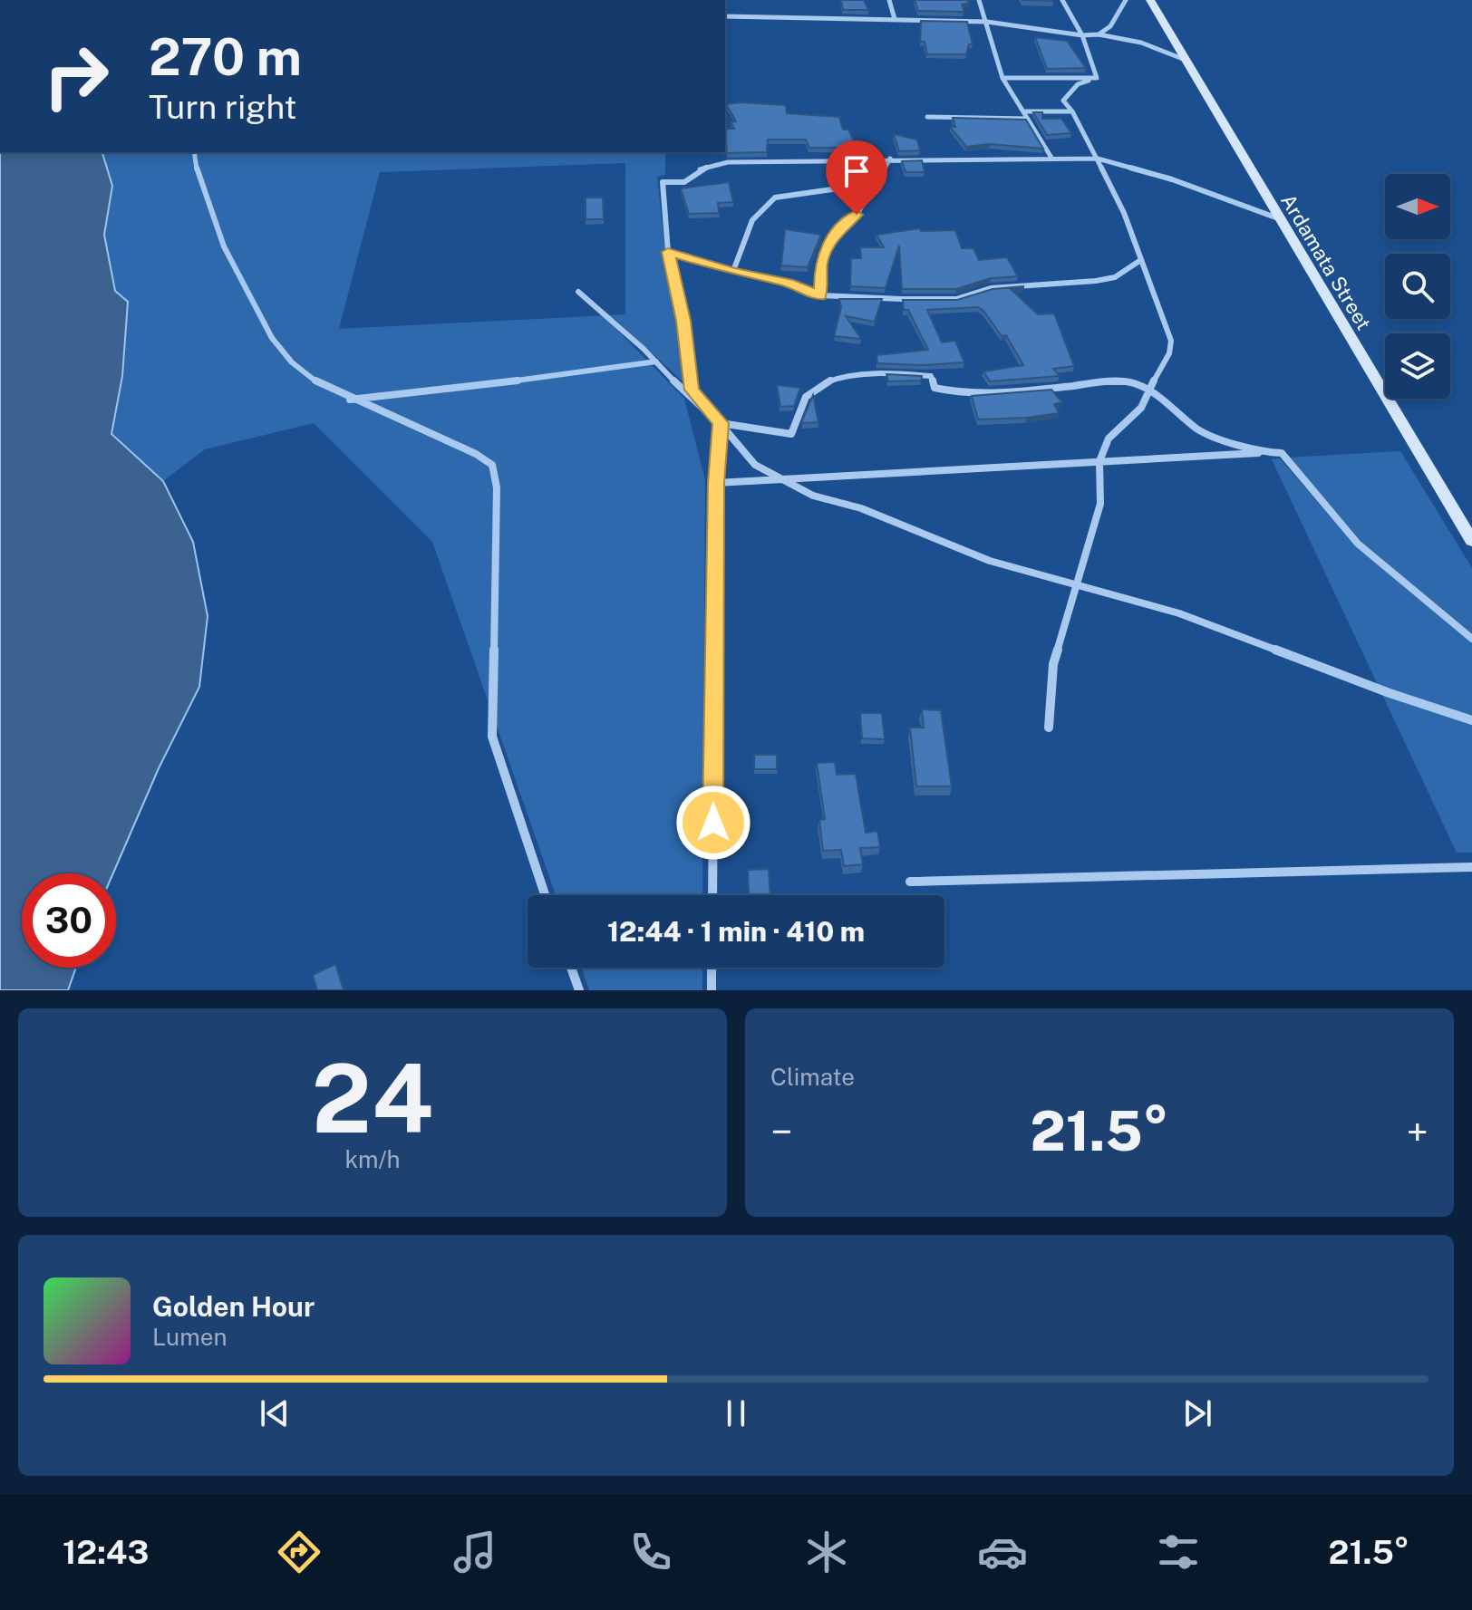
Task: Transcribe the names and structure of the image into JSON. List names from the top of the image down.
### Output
{
  "streets": {
    "main road": ["Ardamata Street"]
  },
  "north": "right",
  "page": {
    "turn": ["270 m", "Turn right"],
    "limit": "30",
    "trip": "12:44 · 1 min · 410 m",
    "tile": [
      ["24", "km/h"],
      "Climate"
    ],
    "heat": ["−", "21.5°", "+"],
    "song": ["Golden Hour", "Lumen"],
    "tabs": ["12:43", "21.5°"]
  }
}
